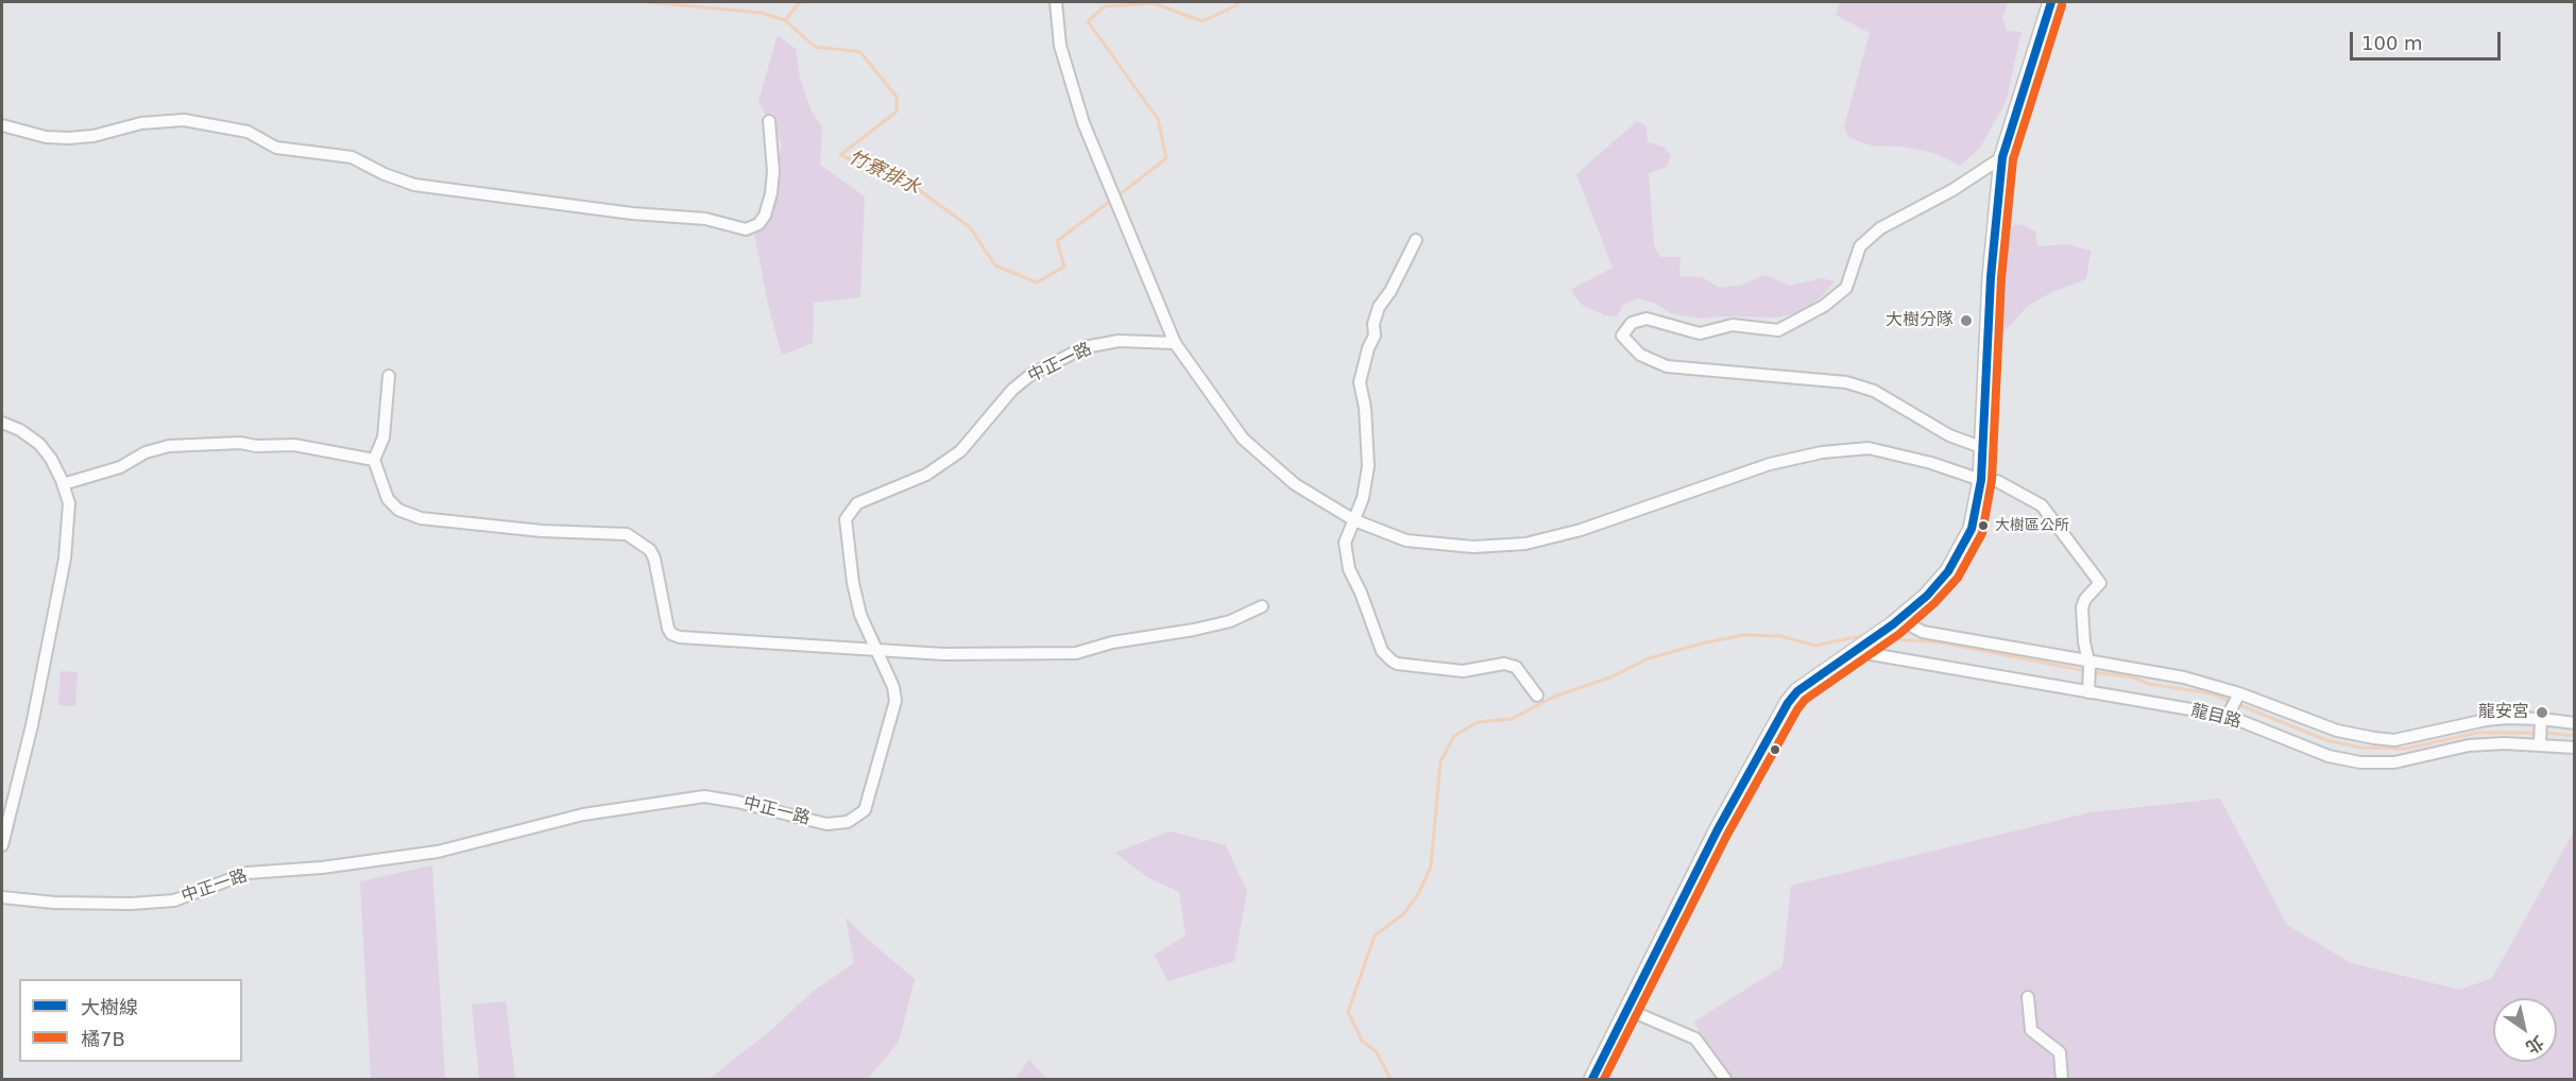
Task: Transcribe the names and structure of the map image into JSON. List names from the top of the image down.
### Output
{
  "streets": {
    "street": ["中正一路", "龍目路"]
  },
  "water": ["竹寮排水"],
  "places": ["大樹分隊", "大樹區公所", "龍安宮"],
  "lines": ["transit line 大樹線", "transit line 橘7B"],
  "legend": ["大樹線", "橘7B"],
  "scale_bar": "100 m",
  "north": "bottom right"
}
